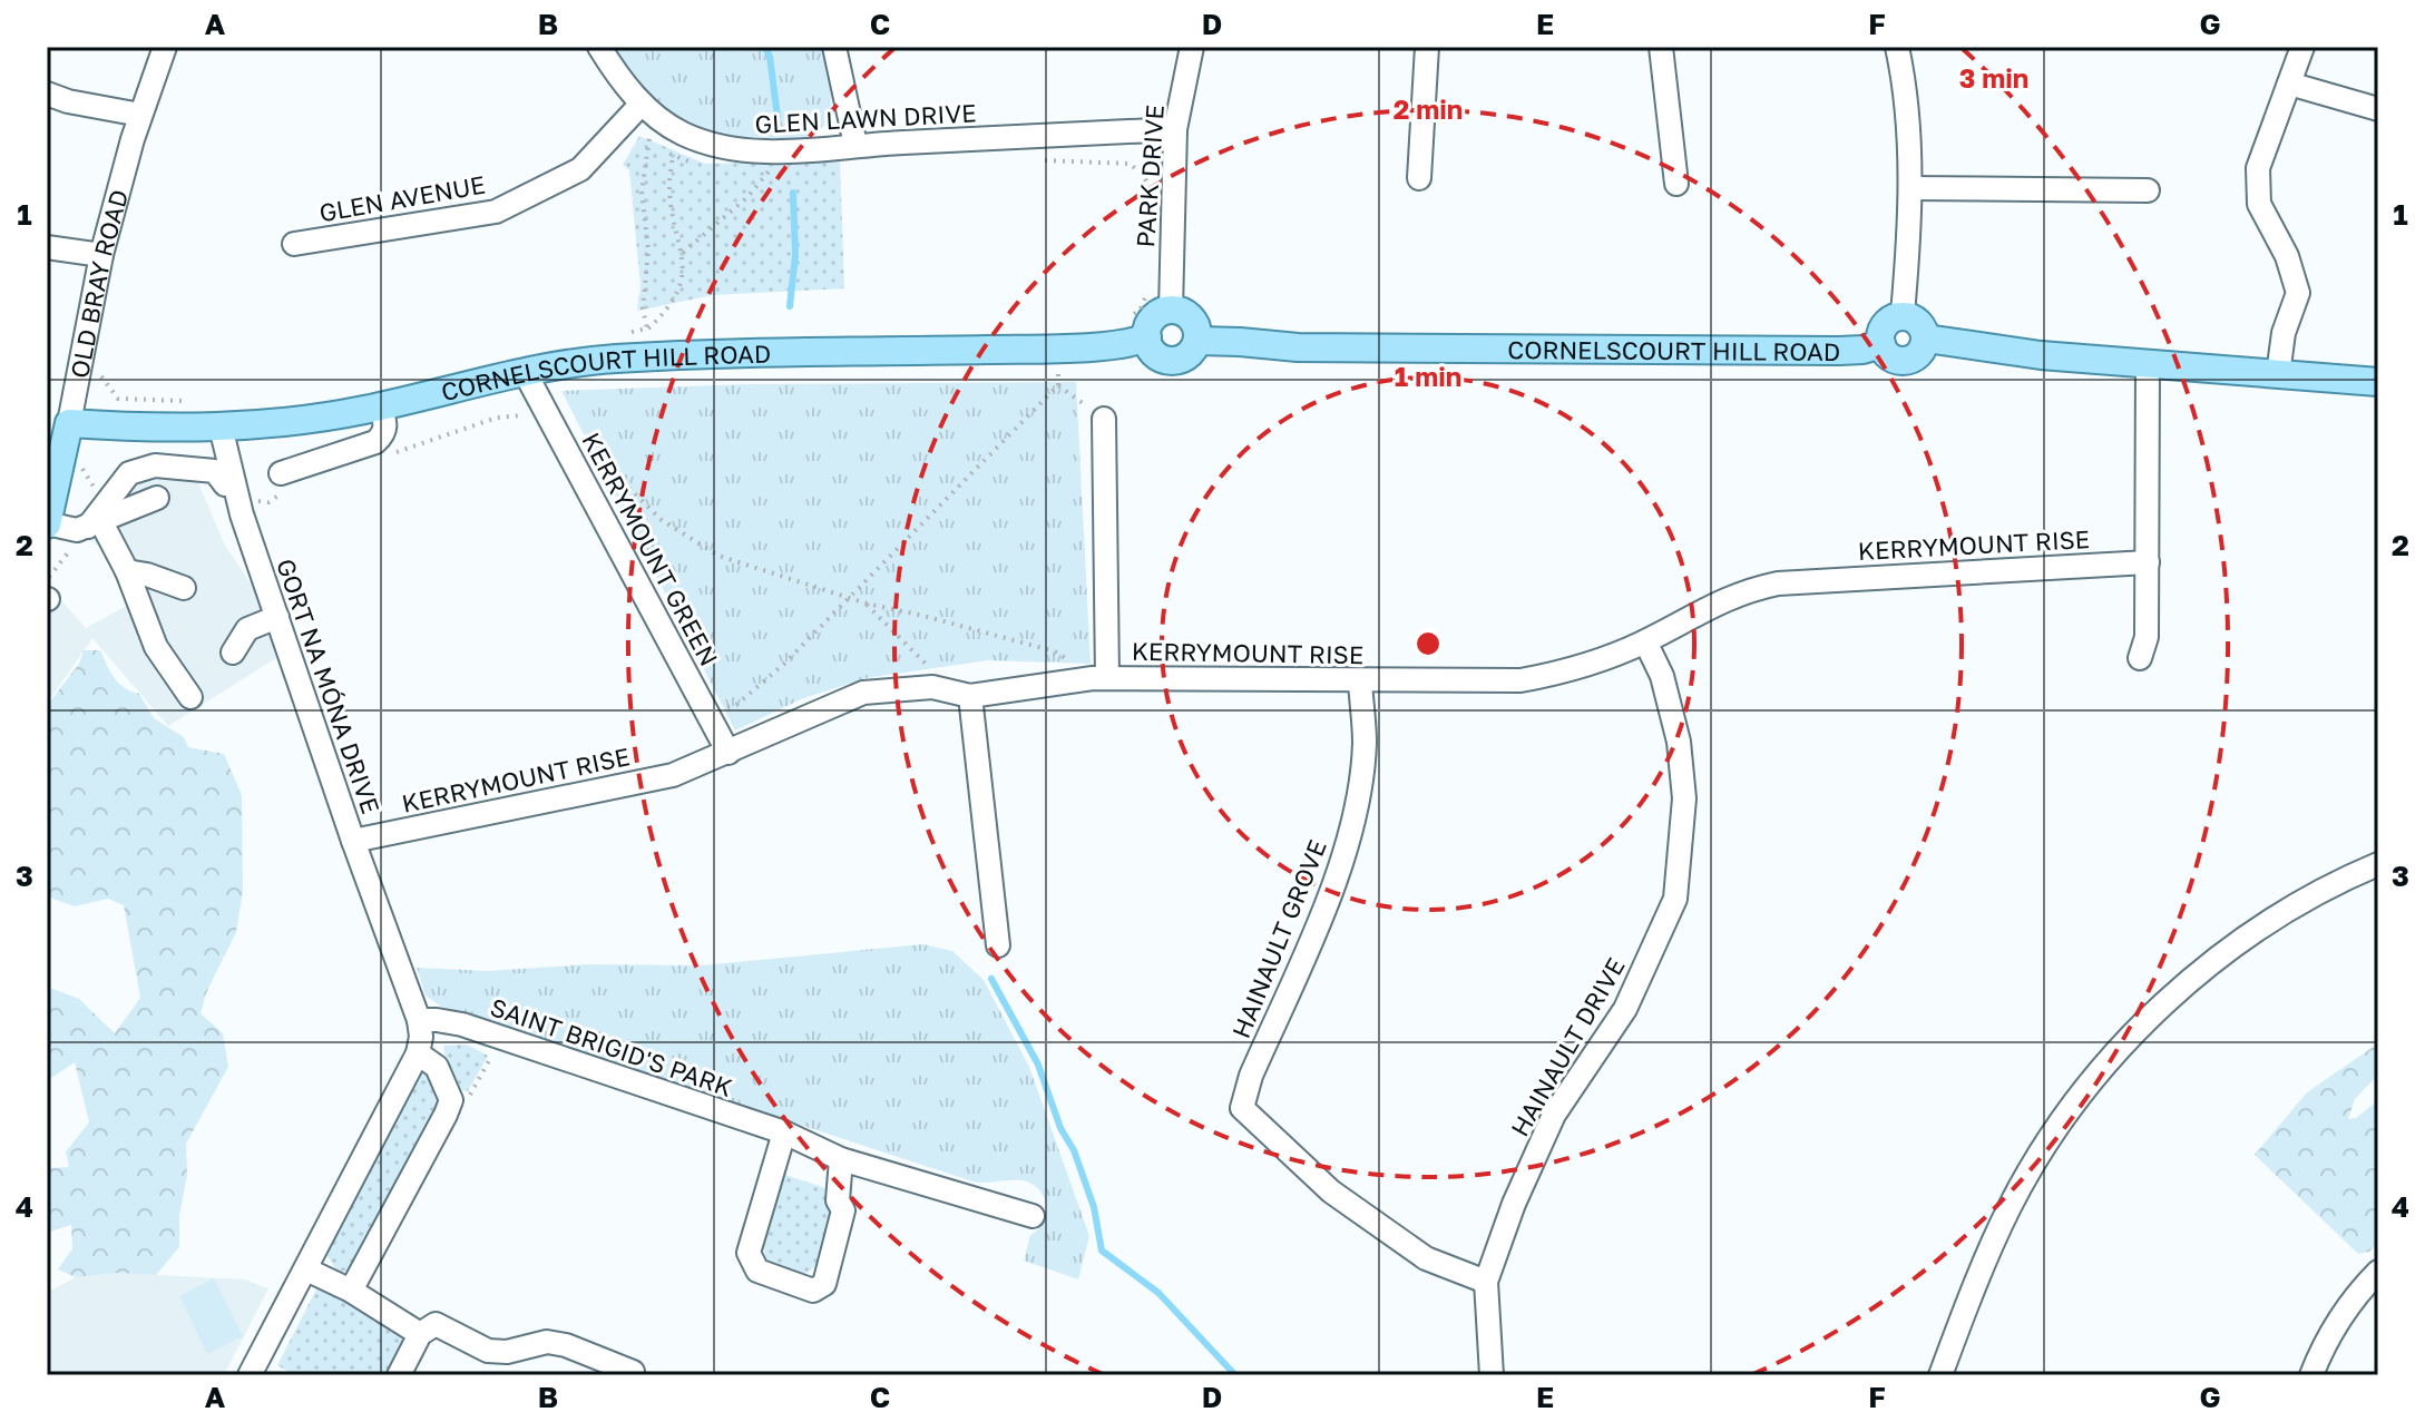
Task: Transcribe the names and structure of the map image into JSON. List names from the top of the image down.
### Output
{
  "streets": {
    "main road": ["OLD BRAY ROAD", "CORNELSCOURT HILL ROAD"],
    "street": [
      "GLEN LAWN DRIVE",
      "PARK DRIVE",
      "GLEN AVENUE",
      "KERRYMOUNT RISE",
      "KERRYMOUNT GREEN",
      "GORT NA MÓNA DRIVE",
      "HAINAULT GROVE",
      "SAINT BRIGID'S PARK",
      "HAINAULT DRIVE"
    ]
  },
  "crossings": [
    ["GLEN LAWN DRIVE", "PARK DRIVE"],
    ["GLEN LAWN DRIVE", "GLEN AVENUE"],
    ["OLD BRAY ROAD", "CORNELSCOURT HILL ROAD"],
    ["CORNELSCOURT HILL ROAD", "KERRYMOUNT GREEN"],
    ["CORNELSCOURT HILL ROAD", "GORT NA MÓNA DRIVE"],
    ["KERRYMOUNT RISE", "KERRYMOUNT GREEN"],
    ["KERRYMOUNT RISE", "GORT NA MÓNA DRIVE"],
    ["KERRYMOUNT RISE", "HAINAULT GROVE"],
    ["KERRYMOUNT RISE", "HAINAULT DRIVE"],
    ["GORT NA MÓNA DRIVE", "SAINT BRIGID'S PARK"],
    ["HAINAULT GROVE", "HAINAULT DRIVE"]
  ],
  "grid": {
    "columns": [
      "A",
      "B",
      "C",
      "D",
      "E",
      "F",
      "G"
    ],
    "rows": [
      "1",
      "2",
      "3",
      "4"
    ]
  },
  "rings": ["3 min", "2 min", "1 min"]
}
